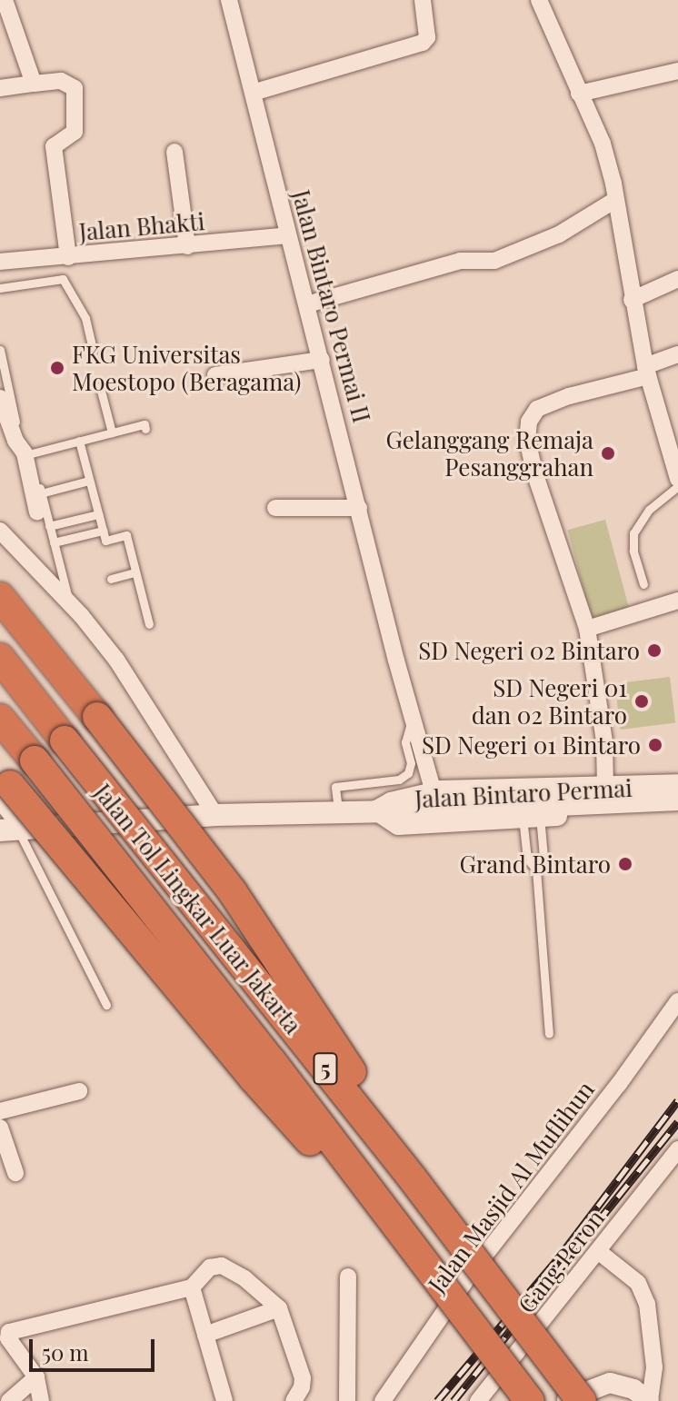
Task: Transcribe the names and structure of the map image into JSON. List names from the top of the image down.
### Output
{
  "streets": {
    "highway": ["Jalan Tol Lingkar Luar Jakarta", "5"],
    "main road": ["Jalan Bintaro Permai"],
    "street": [
      "Jalan Bhakti",
      "Jalan Bintaro Permai II",
      "Jalan Masjid Al Muflihun",
      "Gang Peron"
    ]
  },
  "crossings": [
    ["Jalan Bhakti", "Jalan Bintaro Permai II"],
    ["Jalan Bintaro Permai II", "Jalan Bintaro Permai"]
  ],
  "places": [
    "FKG Universitas Moestopo (Beragama)",
    "Gelanggang Remaja Pesanggrahan",
    "SD Negeri 02 Bintaro",
    "SD Negeri 01 dan 02 Bintaro",
    "SD Negeri 01 Bintaro",
    "Grand Bintaro"
  ],
  "scale_bar": "50 m"
}
